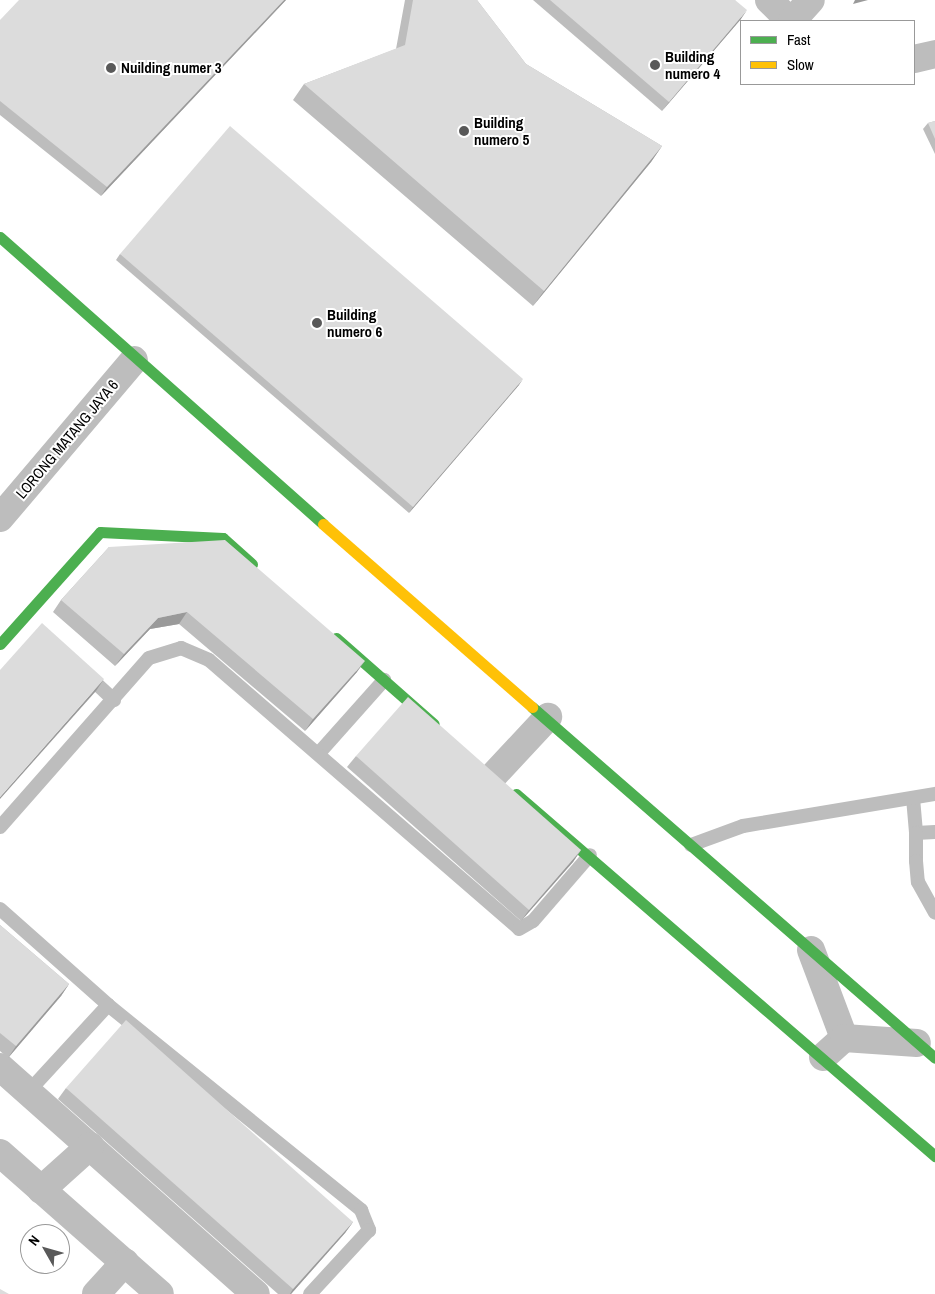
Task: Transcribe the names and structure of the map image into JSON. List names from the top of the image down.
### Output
{
  "streets": {
    "street": ["LORONG MATANG JAYA 6"]
  },
  "places": [
    "Building numero 4",
    "Nuilding numer 3",
    "Building numero 5",
    "Building numero 6"
  ],
  "legend": ["Fast", "Slow"],
  "north": "top left"
}
